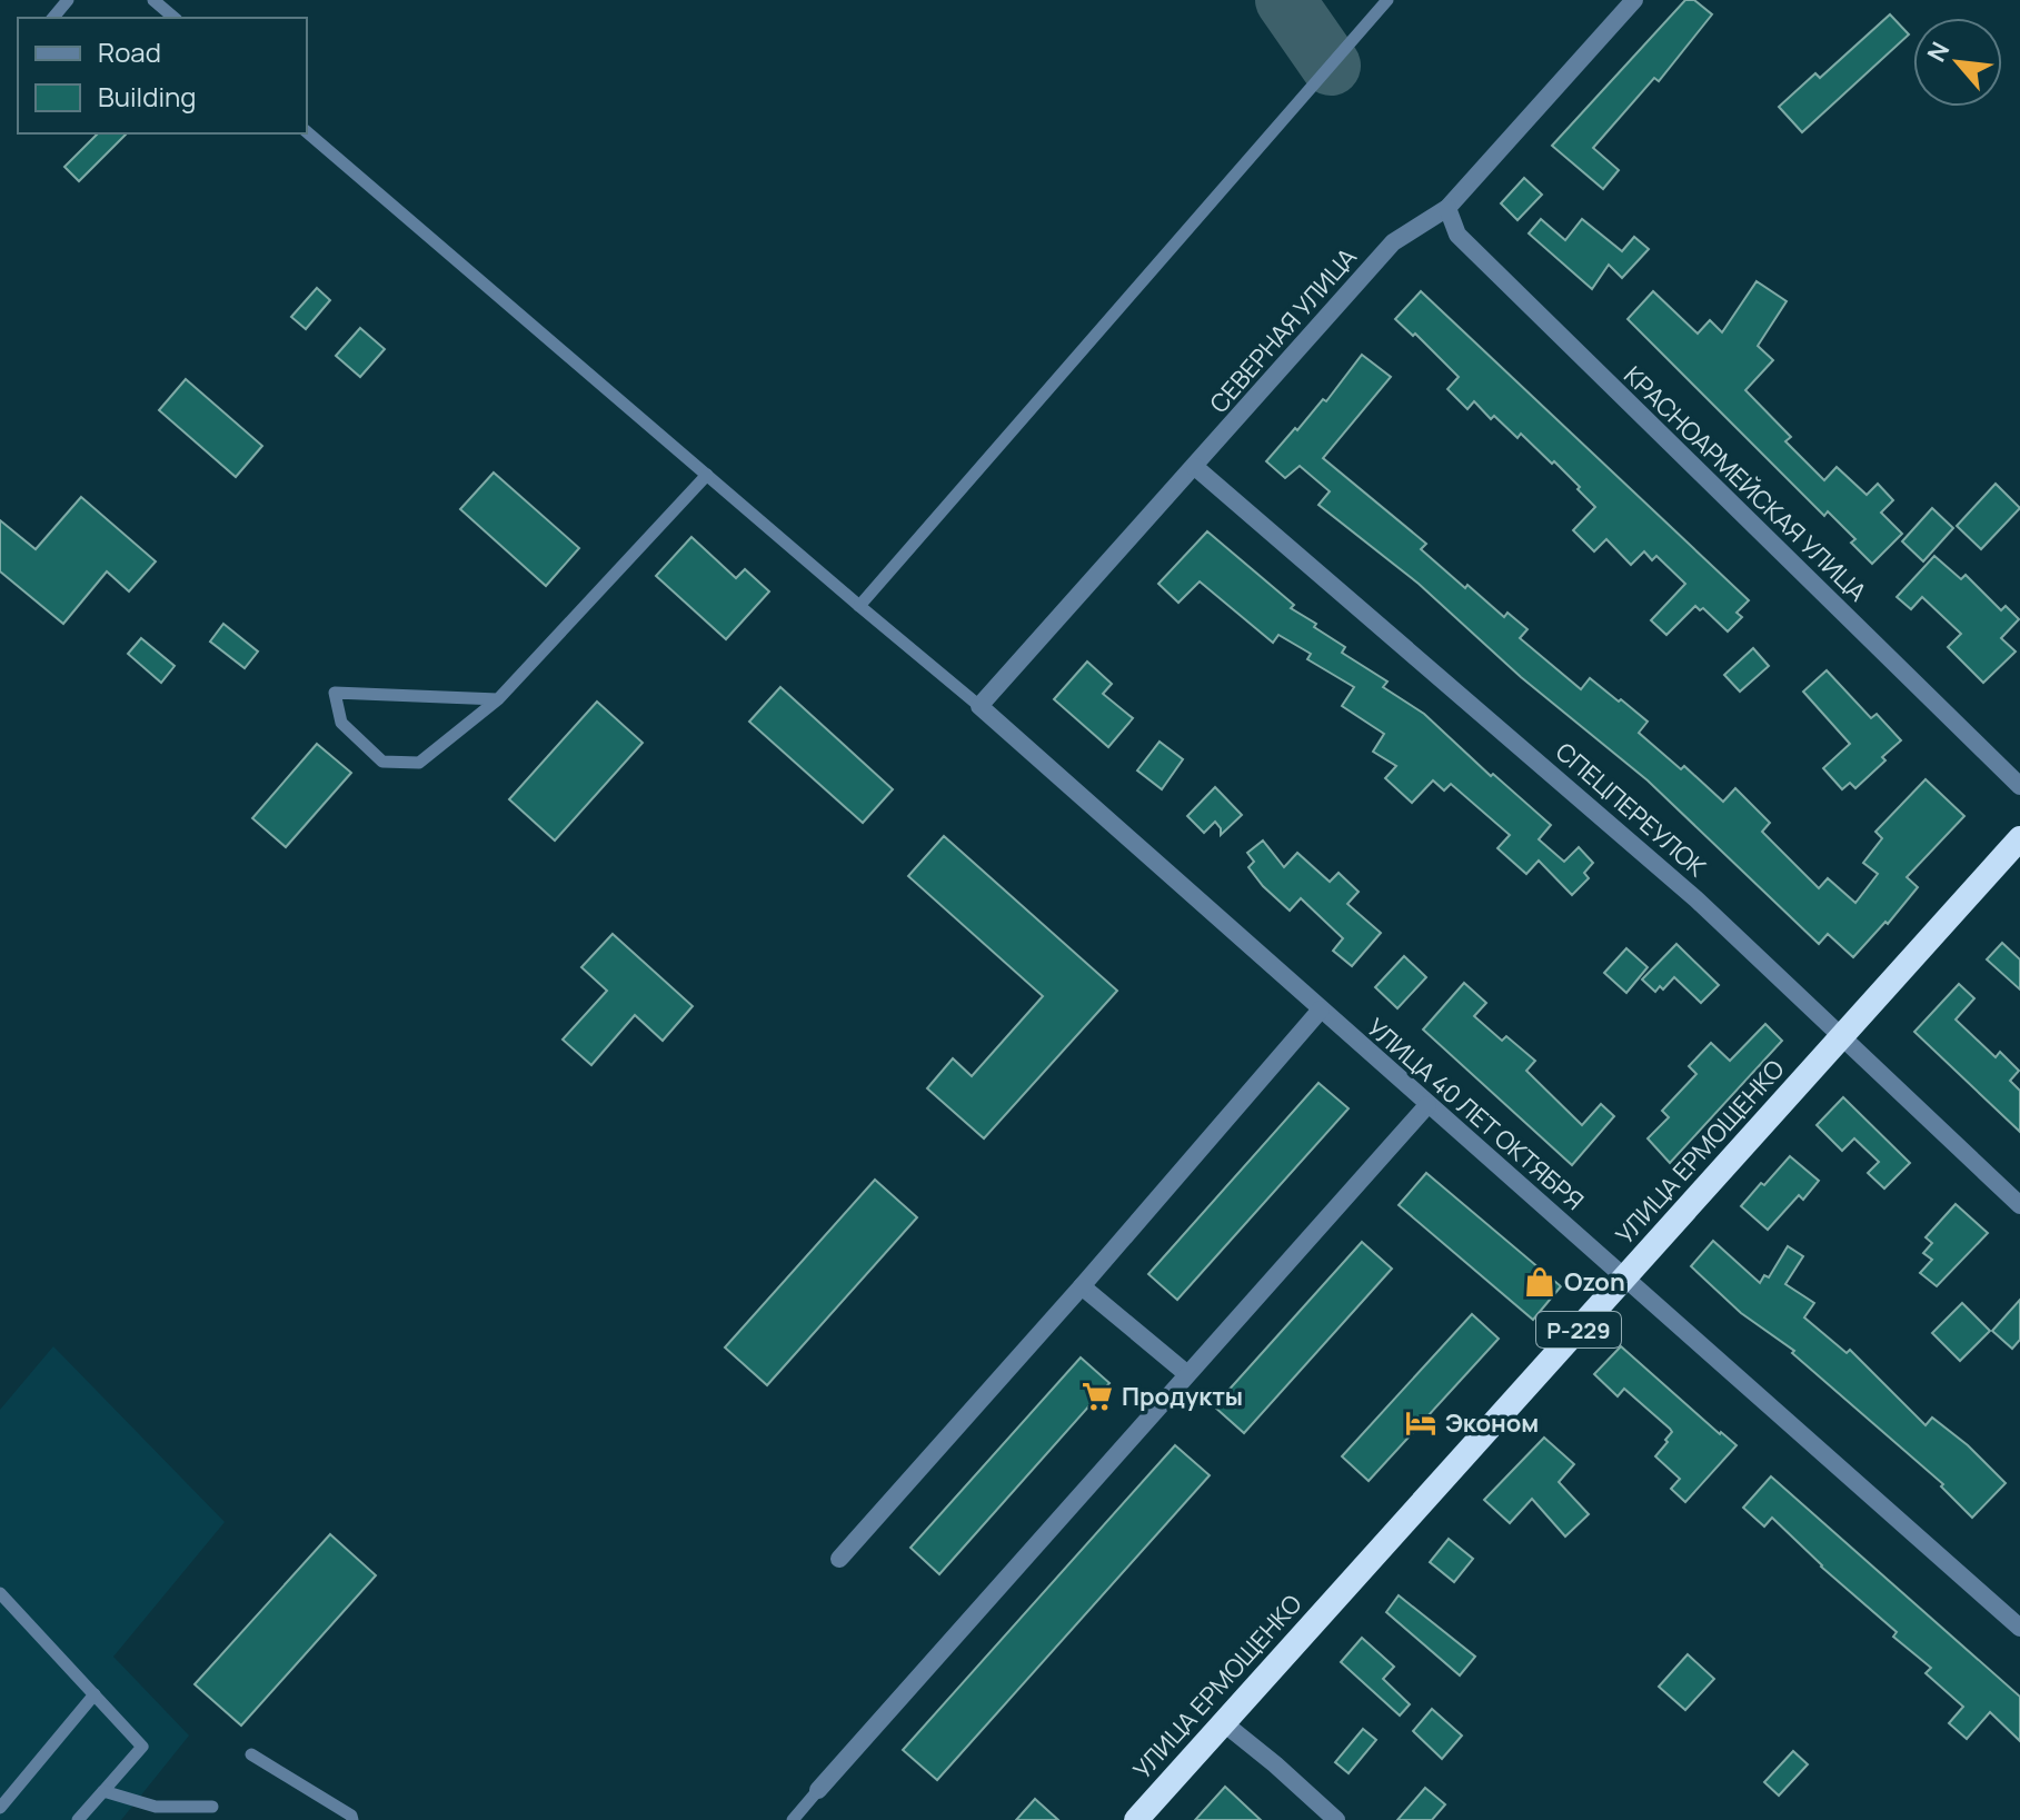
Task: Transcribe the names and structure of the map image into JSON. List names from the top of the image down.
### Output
{
  "streets": {
    "highway": ["УЛИЦА ЕРМОЩЕНКО", "Р-229"],
    "street": [
      "СЕВЕРНАЯ УЛИЦА",
      "КРАСНОАРМЕЙСКАЯ УЛИЦА",
      "СПЕЦПЕРЕУЛОК",
      "УЛИЦА 40 ЛЕТ ОКТЯБРЯ"
    ]
  },
  "crossings": [
    ["СЕВЕРНАЯ УЛИЦА", "КРАСНОАРМЕЙСКАЯ УЛИЦА"],
    ["СЕВЕРНАЯ УЛИЦА", "СПЕЦПЕРЕУЛОК"],
    ["СЕВЕРНАЯ УЛИЦА", "УЛИЦА 40 ЛЕТ ОКТЯБРЯ"],
    ["СПЕЦПЕРЕУЛОК", "УЛИЦА ЕРМОЩЕНКО"],
    ["УЛИЦА 40 ЛЕТ ОКТЯБРЯ", "УЛИЦА ЕРМОЩЕНКО"]
  ],
  "places": {
    "shop": ["Ozon"],
    "supermarket": ["Продукты"],
    "hotel": ["Эконом"]
  },
  "legend": ["Road", "Building"],
  "north": "top left"
}
